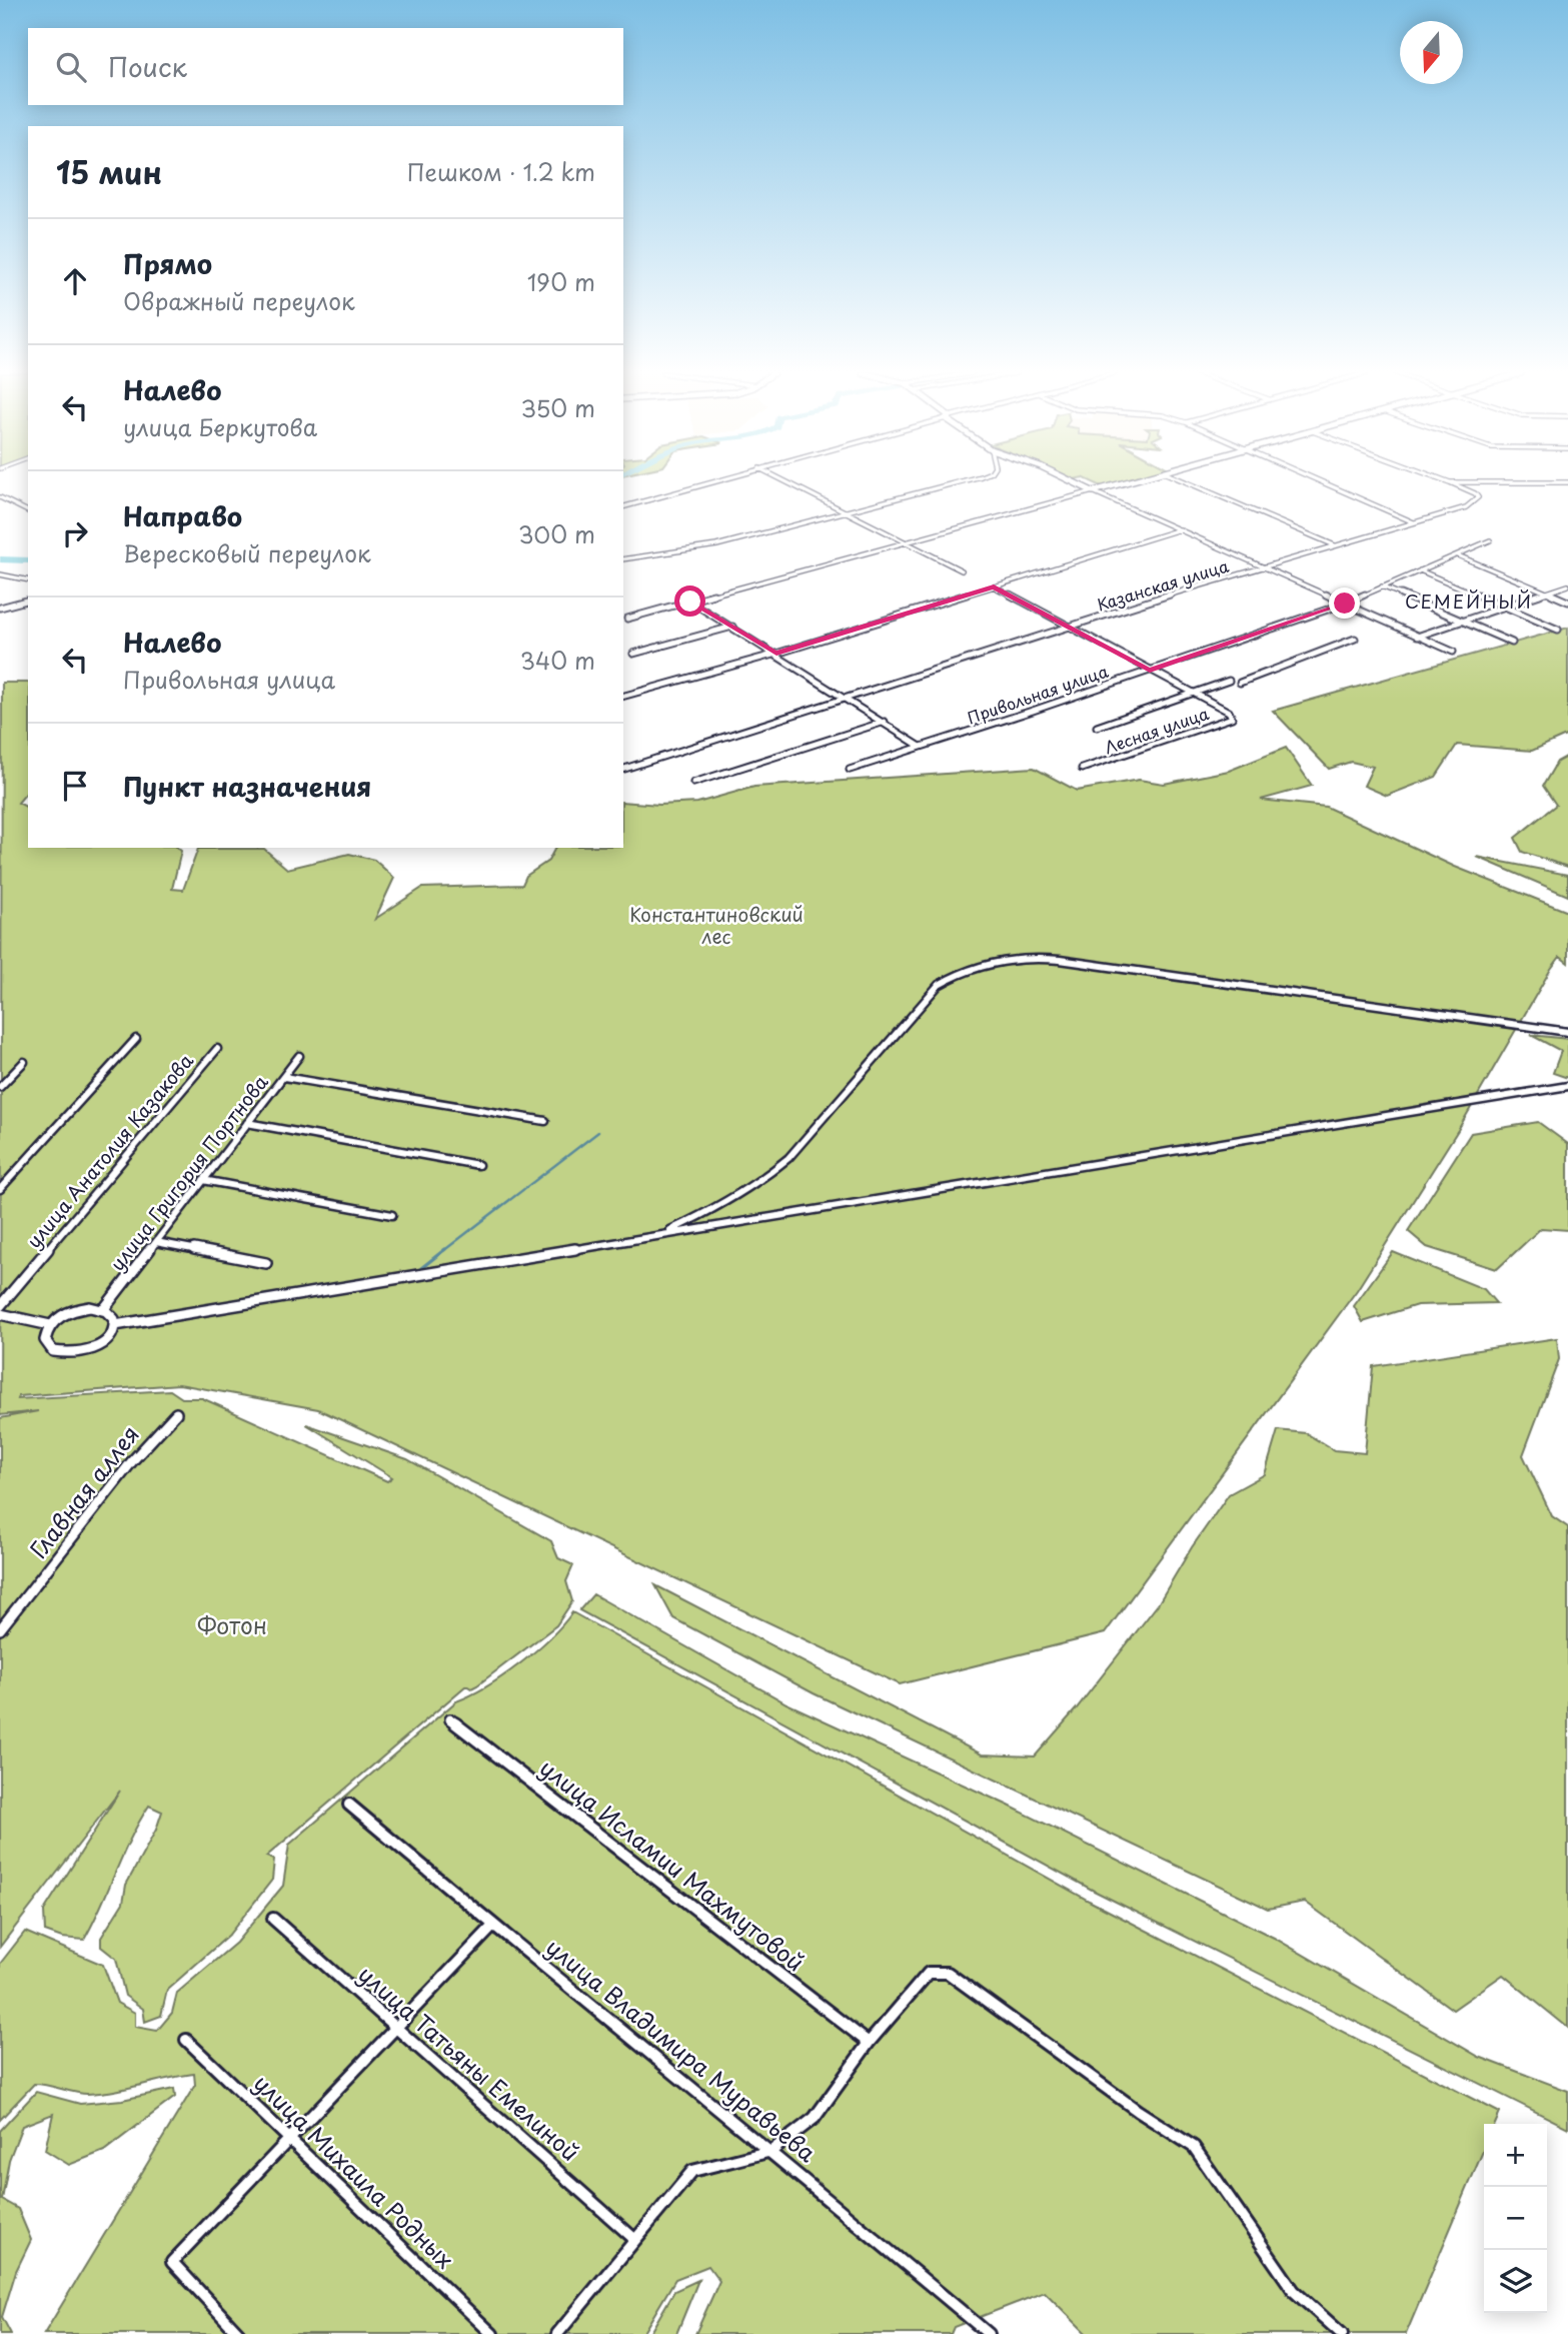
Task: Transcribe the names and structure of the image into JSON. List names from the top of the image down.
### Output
{
  "streets": {
    "street": [
      "Казанская улица",
      "Привольная улица",
      "Лесная улица",
      "улица Анатолия Казакова",
      "улица Григория Портнова",
      "Главная аллея",
      "улица Исламии Махмутовой",
      "улица Владимира Муравьева",
      "улица Татьяны Емелиной",
      "улица Михаила Родных"
    ]
  },
  "districts": ["СЕМЕЙНЫЙ"],
  "parks": ["Константиновский лес", "Фотон"],
  "north": "bottom",
  "page": {
    "search": "Поиск",
    "heading": ["15 мин", "Пешком · 1.2 km"],
    "list": [
      ["Прямо", "Овражный переулок", "190 m"],
      ["Налево", "улица Беркутова", "350 m"],
      ["Направо", "Вересковый переулок", "300 m"],
      ["Налево", "Привольная улица", "340 m"],
      "Пункт назначения"
    ],
    "map_buttons": ["+", "−"]
  }
}
